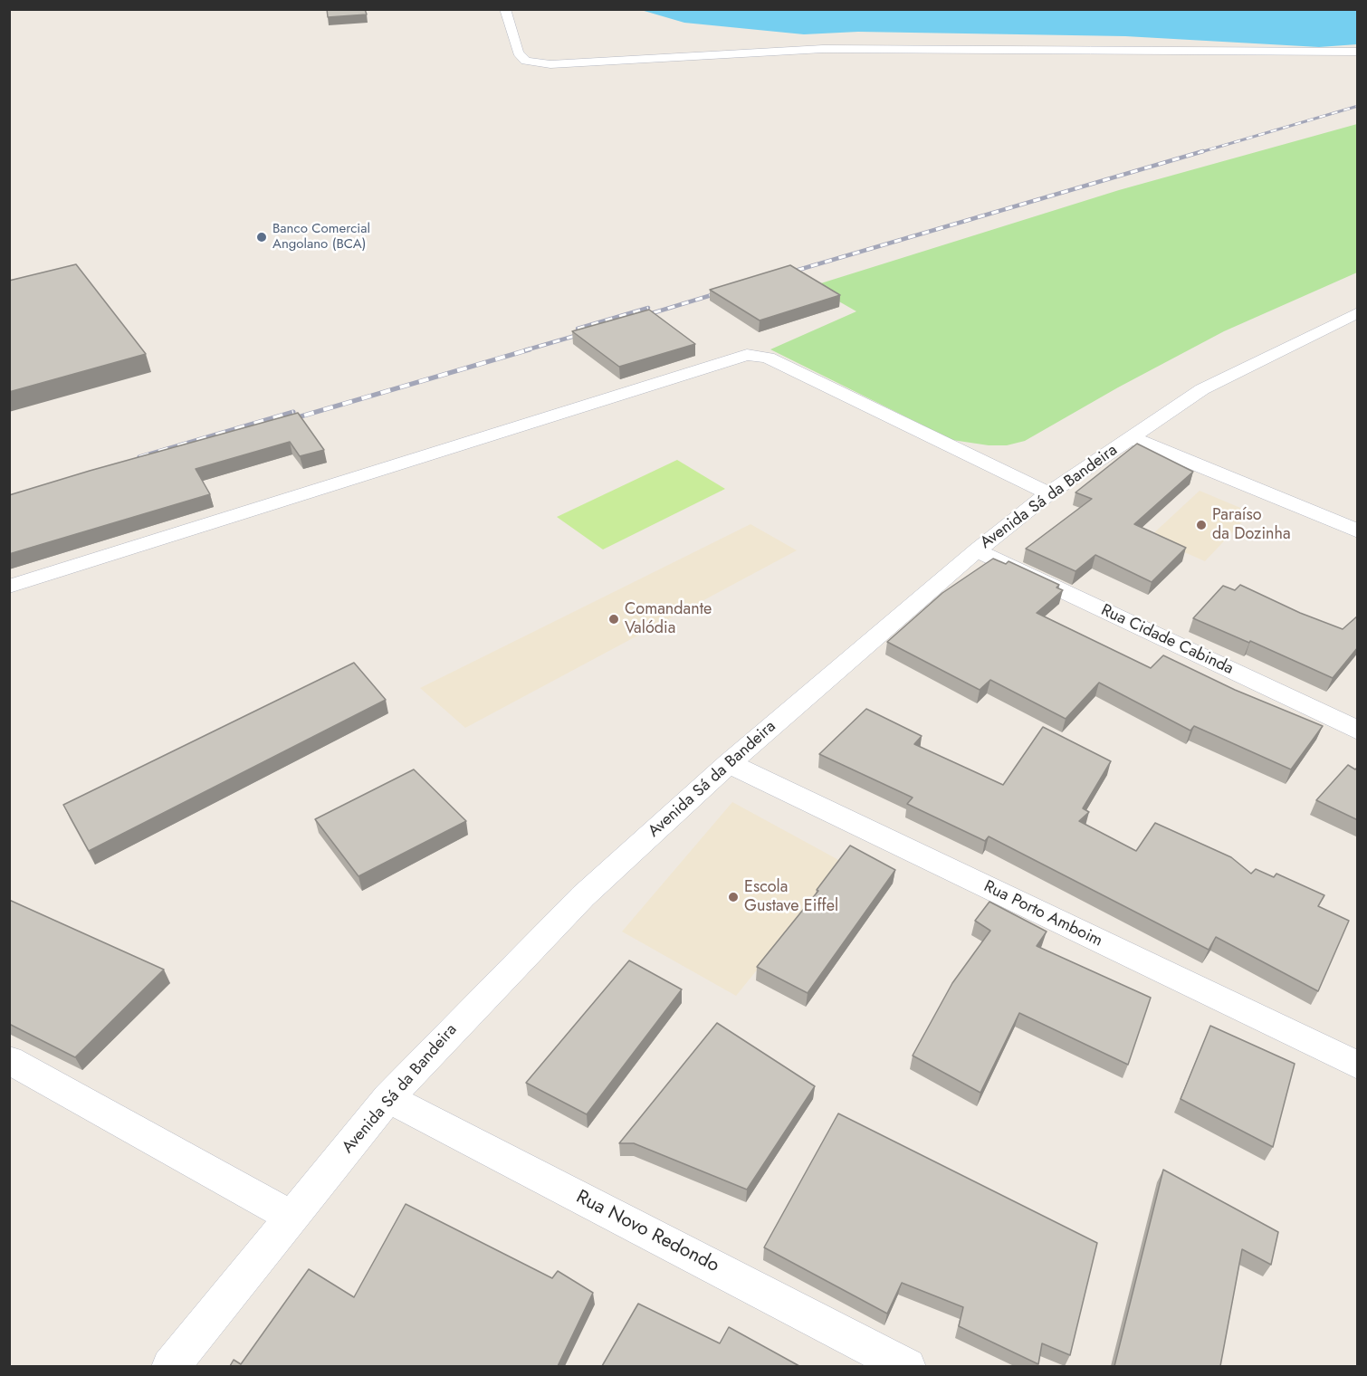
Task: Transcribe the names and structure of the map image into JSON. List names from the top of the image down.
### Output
{
  "streets": {
    "street": [
      "Avenida Sá da Bandeira",
      "Rua Cidade Cabinda",
      "Rua Porto Amboim",
      "Rua Novo Redondo"
    ]
  },
  "crossings": [
    ["Avenida Sá da Bandeira", "Rua Cidade Cabinda"],
    ["Avenida Sá da Bandeira", "Rua Porto Amboim"],
    ["Avenida Sá da Bandeira", "Rua Novo Redondo"]
  ],
  "places": [
    "Banco Comercial Angolano (BCA)",
    "Paraíso da Dozinha",
    "Comandante Valódia",
    "Escola Gustave Eiffel"
  ]
}
